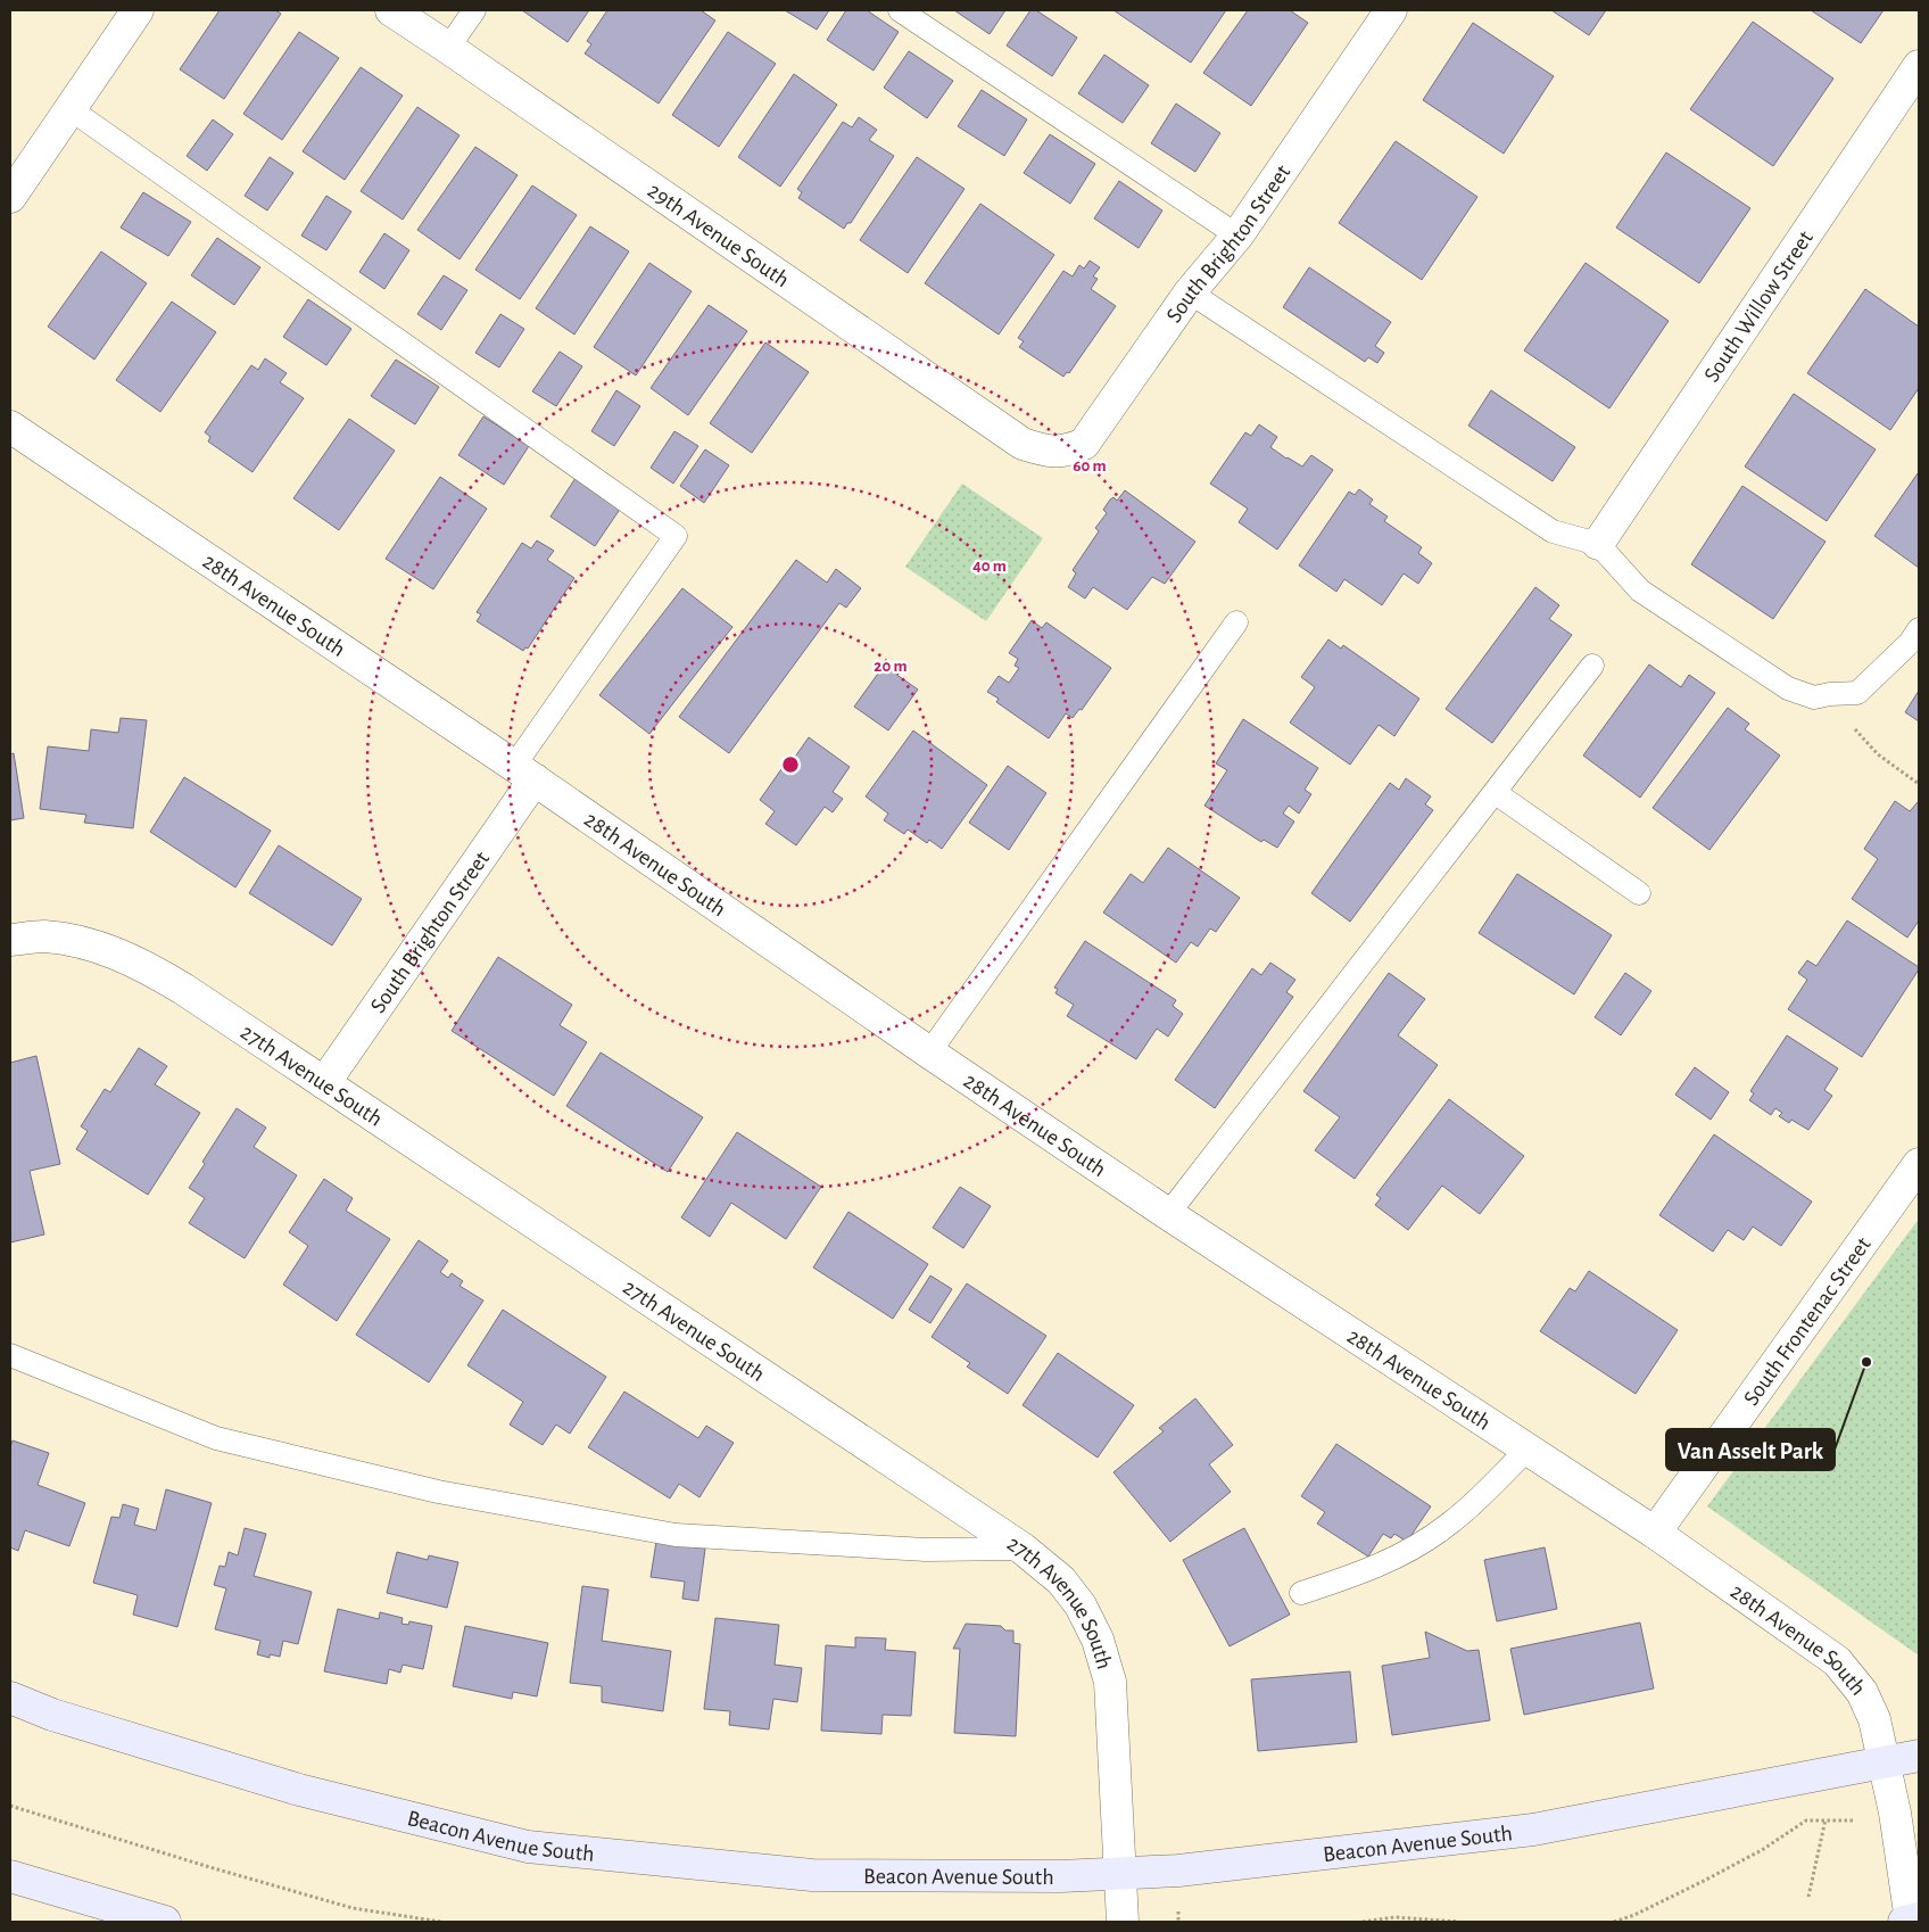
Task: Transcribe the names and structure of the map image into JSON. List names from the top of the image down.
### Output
{
  "streets": {
    "main road": ["Beacon Avenue South"],
    "street": [
      "29th Avenue South",
      "South Brighton Street",
      "South Willow Street",
      "28th Avenue South",
      "27th Avenue South",
      "South Frontenac Street"
    ]
  },
  "crossings": [
    ["29th Avenue South", "South Brighton Street"],
    ["South Brighton Street", "28th Avenue South"],
    ["South Brighton Street", "27th Avenue South"],
    ["28th Avenue South", "South Frontenac Street"],
    ["28th Avenue South", "Beacon Avenue South"],
    ["27th Avenue South", "Beacon Avenue South"]
  ],
  "places": ["Van Asselt Park"],
  "rings": ["60 m", "40 m", "20 m"]
}
